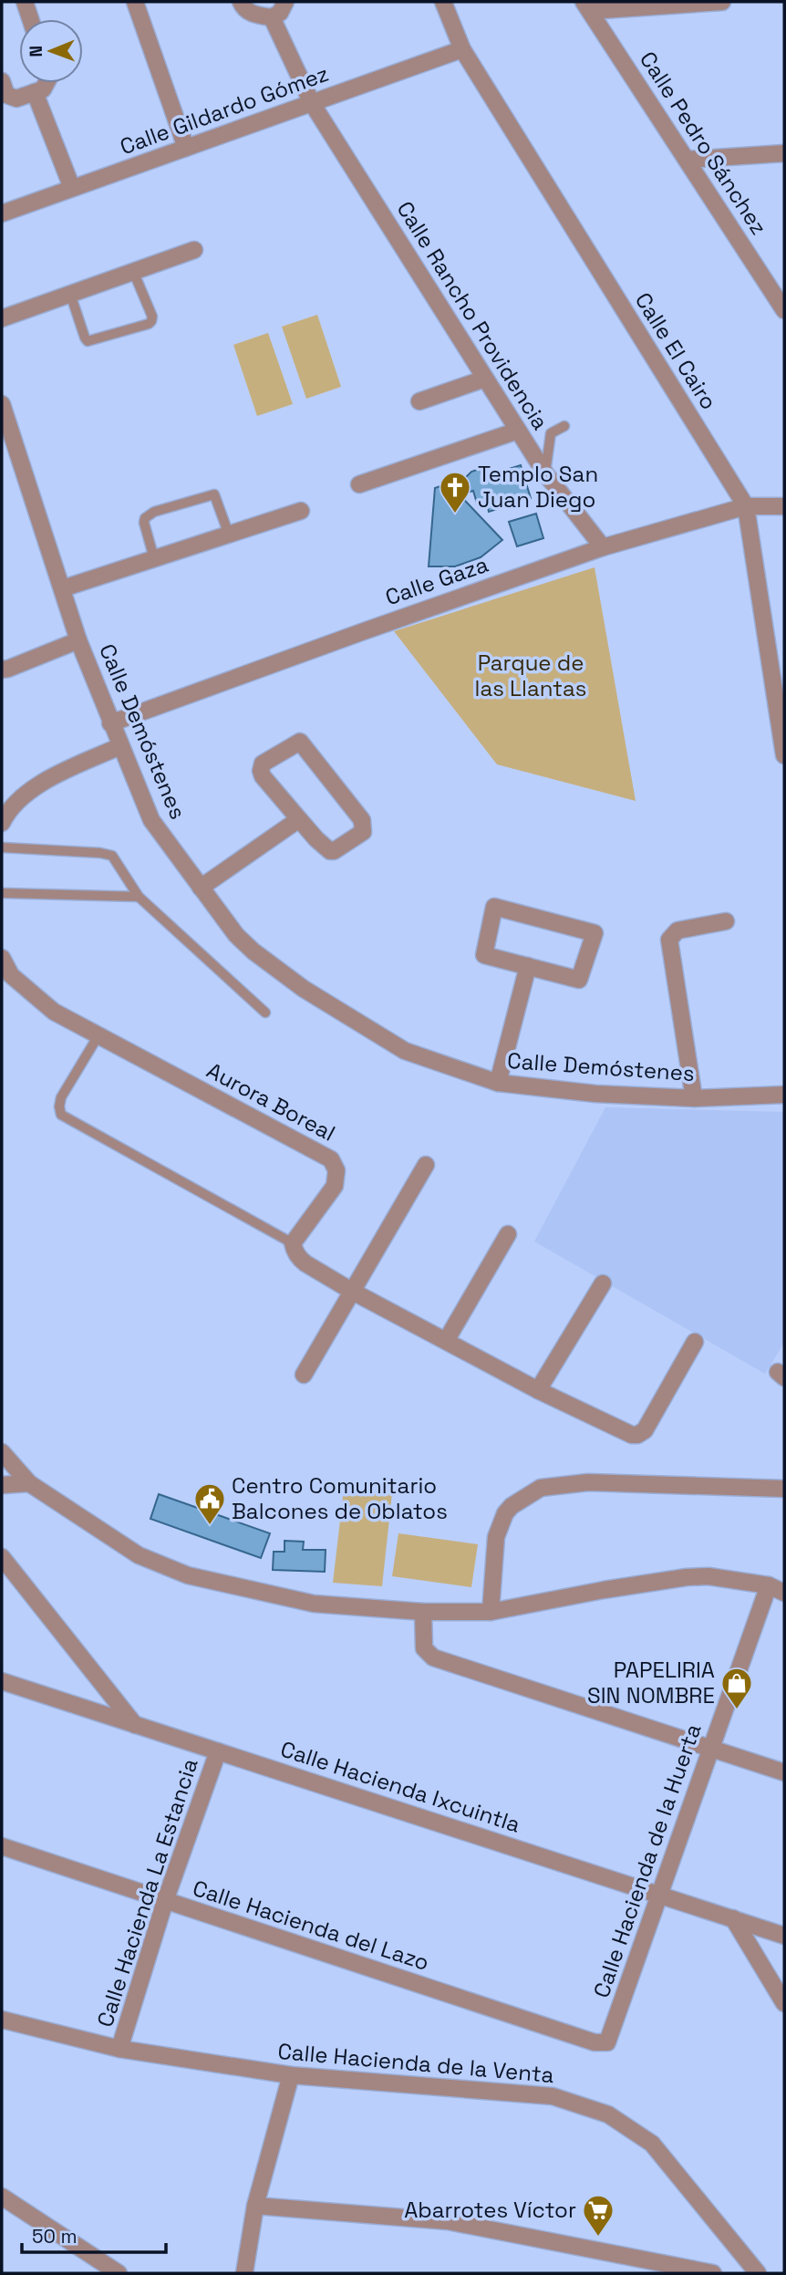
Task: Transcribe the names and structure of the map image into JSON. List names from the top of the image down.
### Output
{
  "streets": {
    "street": [
      "Calle Gildardo Gómez",
      "Calle Pedro Sánchez",
      "Calle Rancho Providencia",
      "Calle El Cairo",
      "Calle Gaza",
      "Calle Demóstenes",
      "Aurora Boreal",
      "Calle Hacienda Ixcuintla",
      "Calle Hacienda de la Huerta",
      "Calle Hacienda La Estancia",
      "Calle Hacienda del Lazo",
      "Calle Hacienda de la Venta"
    ]
  },
  "crossings": [
    ["Calle Gildardo Gómez", "Calle Rancho Providencia"],
    ["Calle Gildardo Gómez", "Calle El Cairo"],
    ["Calle Rancho Providencia", "Calle Gaza"],
    ["Calle El Cairo", "Calle Gaza"],
    ["Calle Gaza", "Calle Demóstenes"],
    ["Calle Hacienda Ixcuintla", "Calle Hacienda de la Huerta"],
    ["Calle Hacienda Ixcuintla", "Calle Hacienda La Estancia"],
    ["Calle Hacienda de la Huerta", "Calle Hacienda del Lazo"],
    ["Calle Hacienda La Estancia", "Calle Hacienda del Lazo"],
    ["Calle Hacienda La Estancia", "Calle Hacienda de la Venta"]
  ],
  "parks": ["Parque de las Llantas"],
  "places": {
    "church": ["Templo San Juan Diego"],
    "public building": ["Centro Comunitario Balcones de Oblatos"],
    "shop": ["PAPELIRIA SIN NOMBRE"],
    "supermarket": ["Abarrotes Víctor"]
  },
  "scale_bar": "50 m",
  "north": "left"
}
